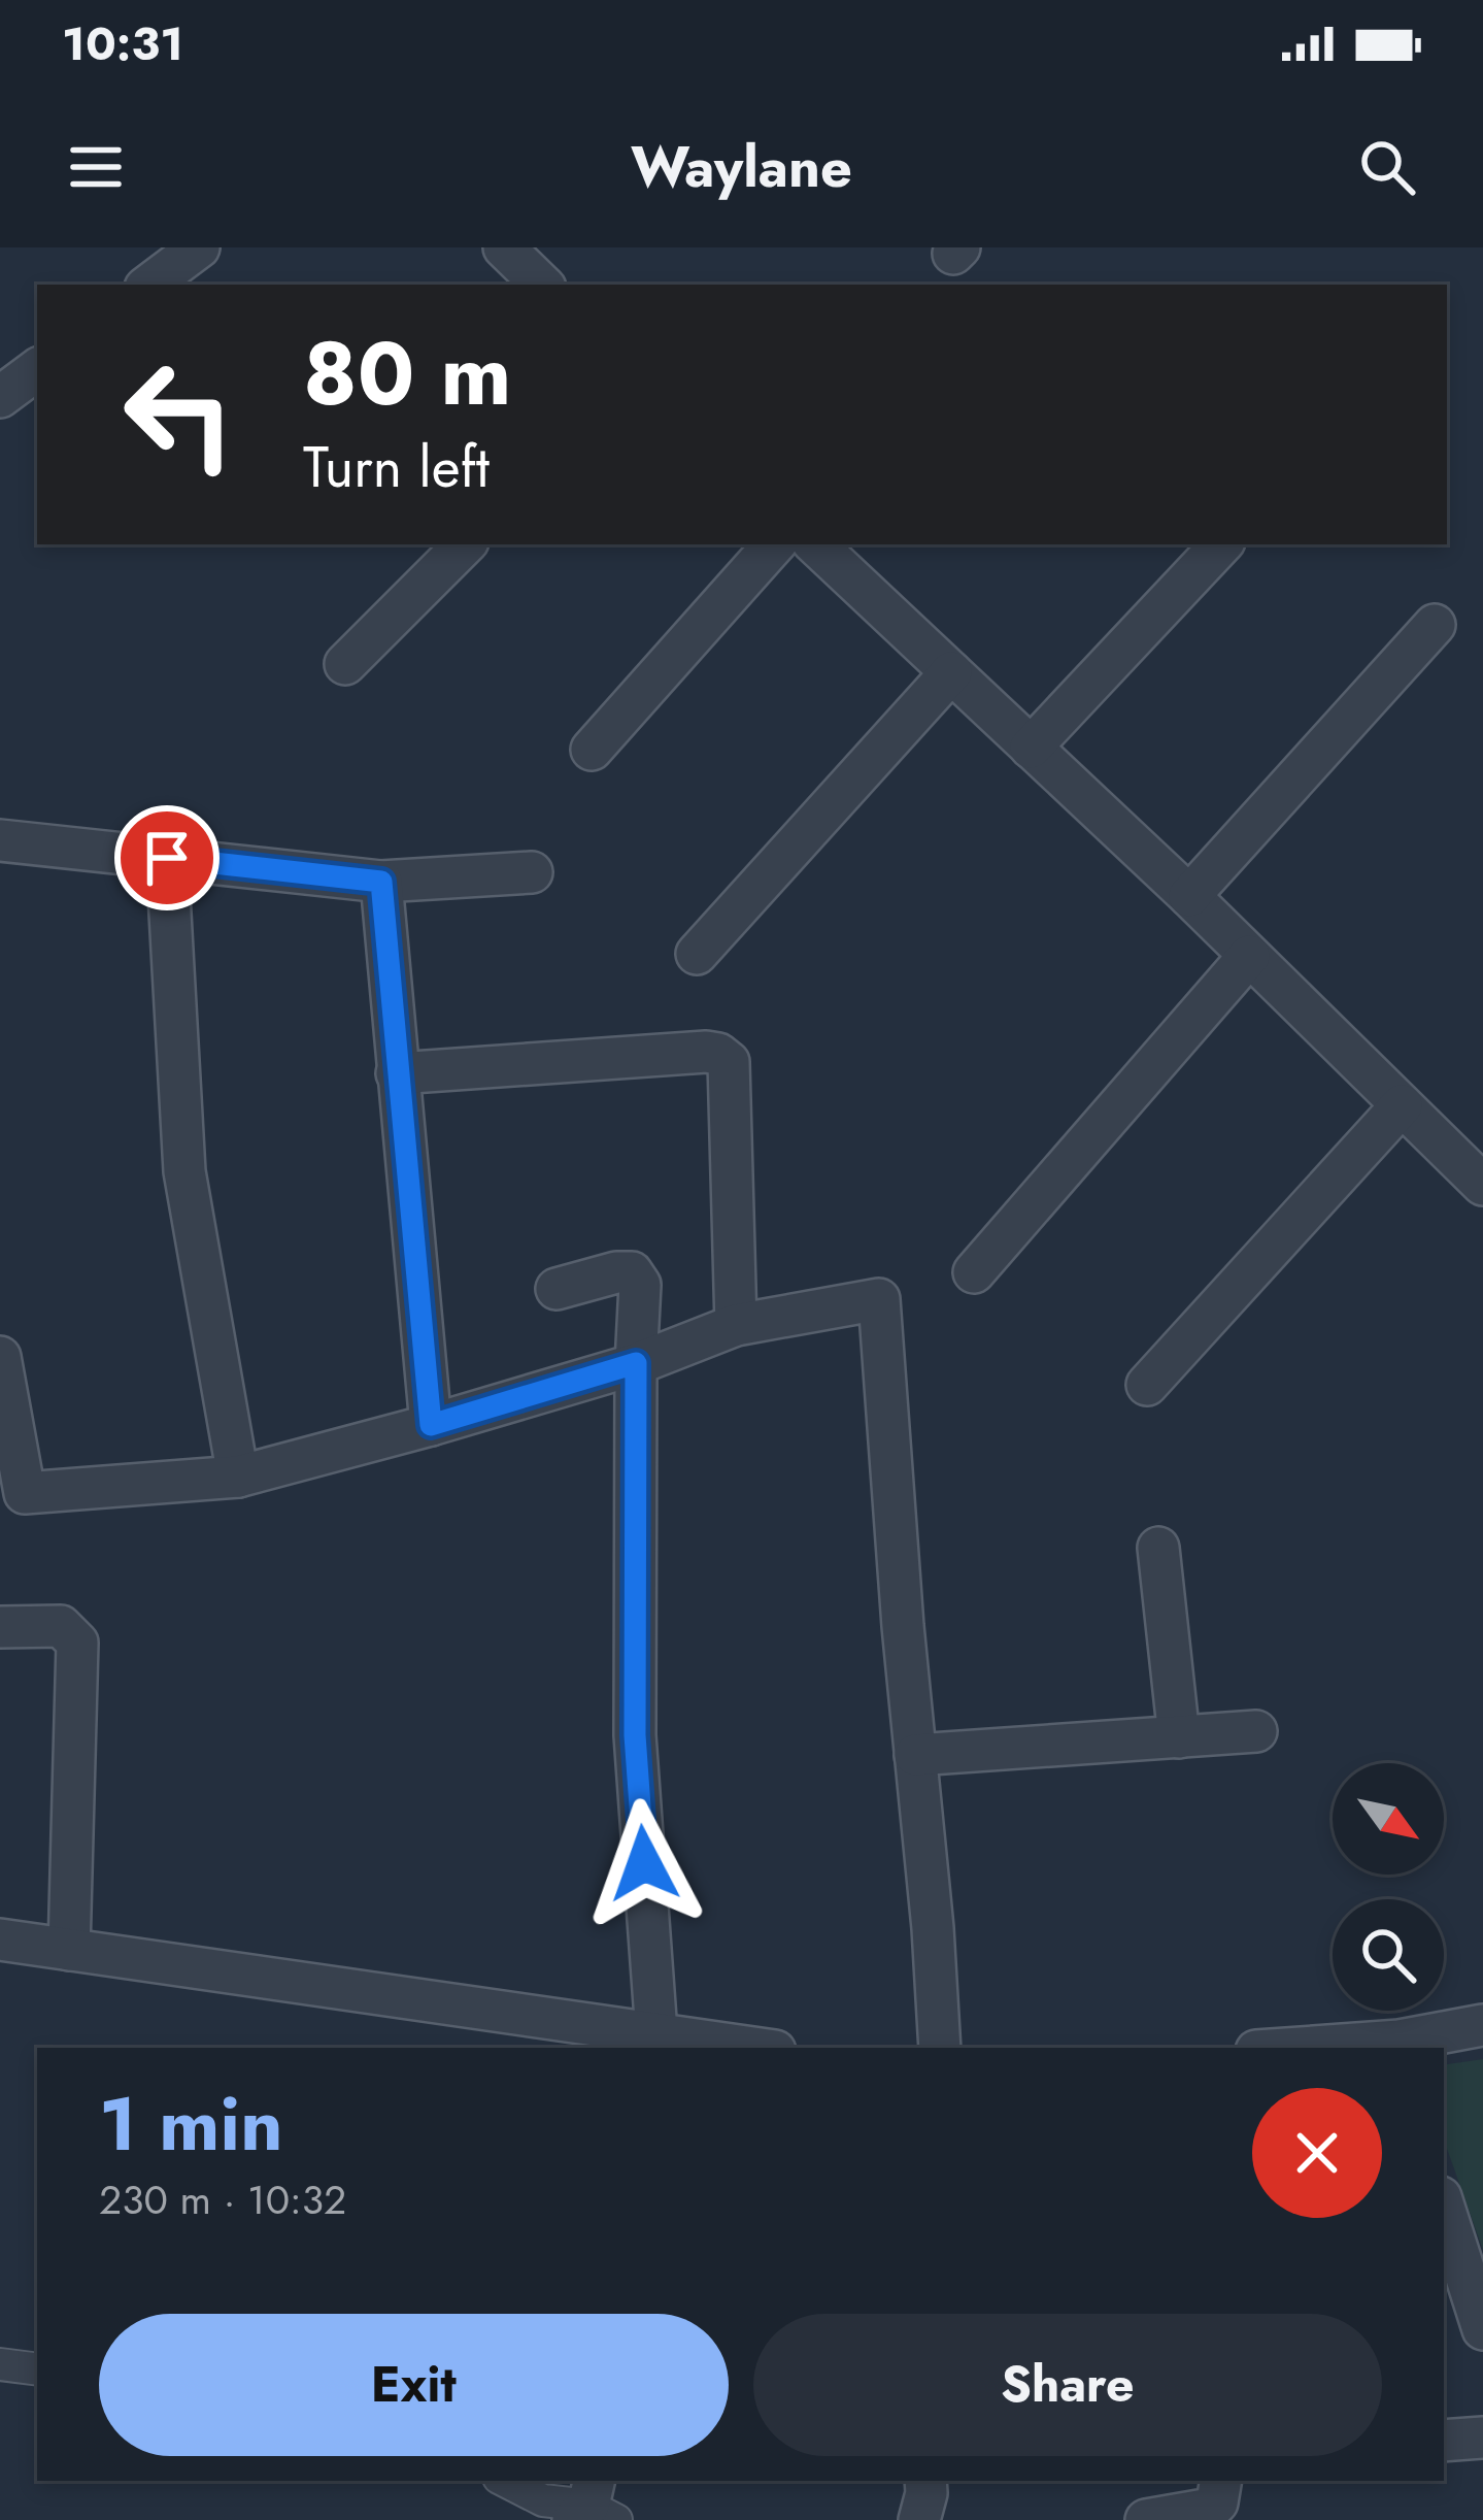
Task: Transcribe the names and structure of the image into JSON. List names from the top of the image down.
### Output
{
  "north": "bottom right",
  "page": {
    "status": "10:31",
    "header": "Waylane",
    "turn": ["80 m", "Turn left"],
    "heading": ["1 min", "230 m · 10:32"],
    "buttons": ["Exit", "Share"]
  }
}
